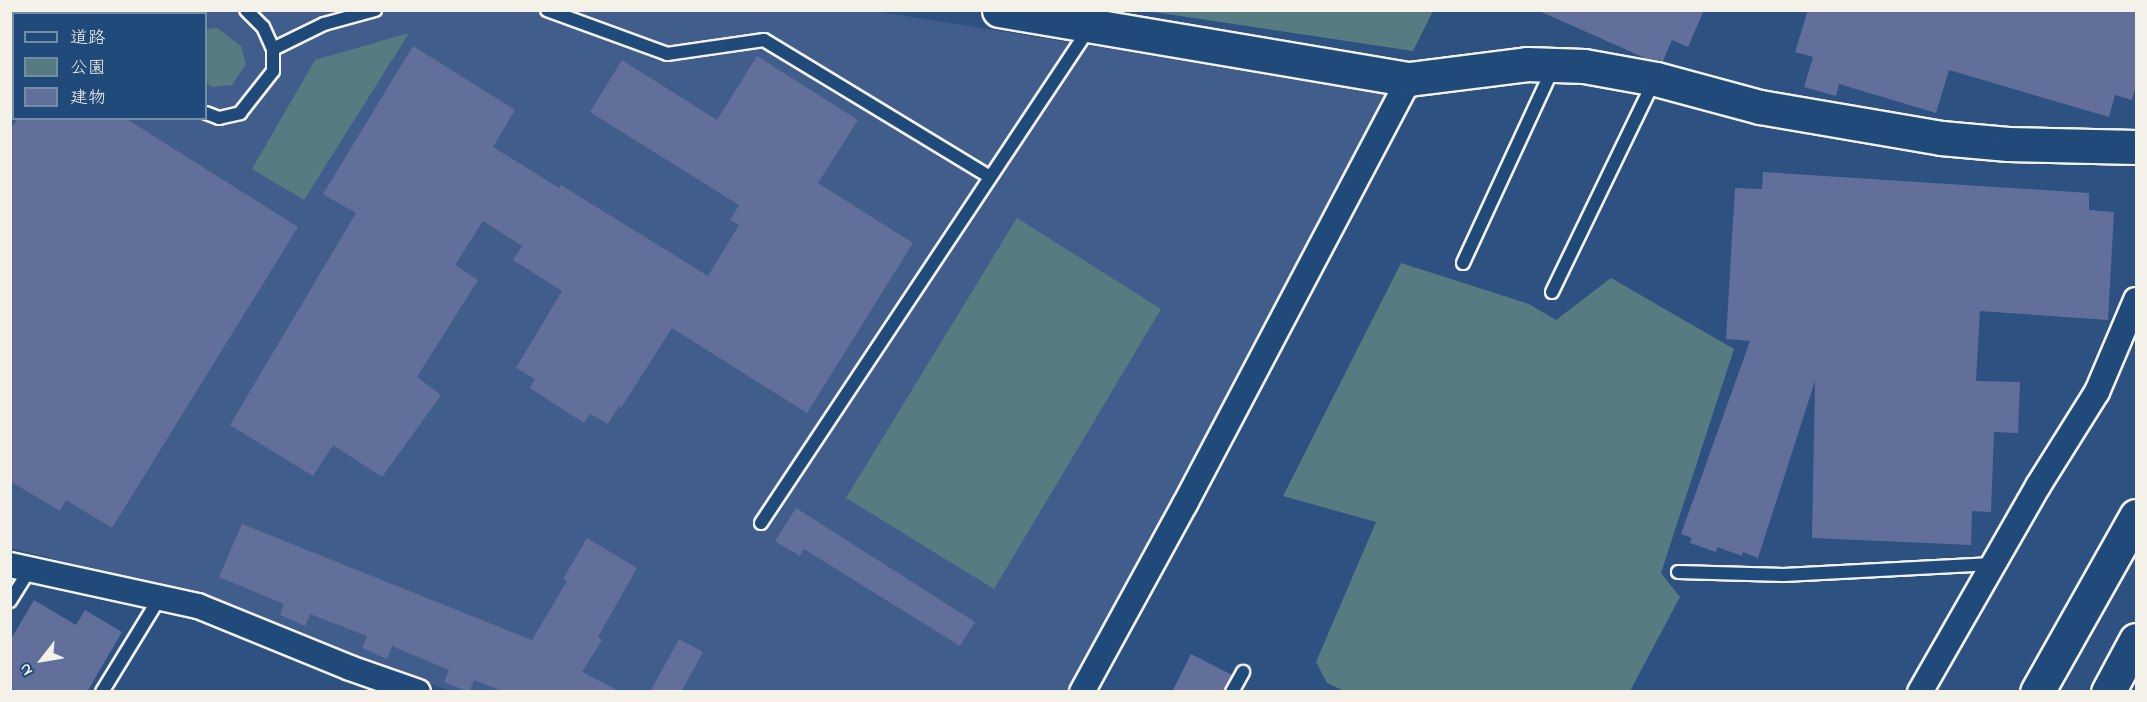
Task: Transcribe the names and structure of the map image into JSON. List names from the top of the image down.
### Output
{
  "legend": ["道路", "公園", "建物"],
  "north": "bottom left"
}
